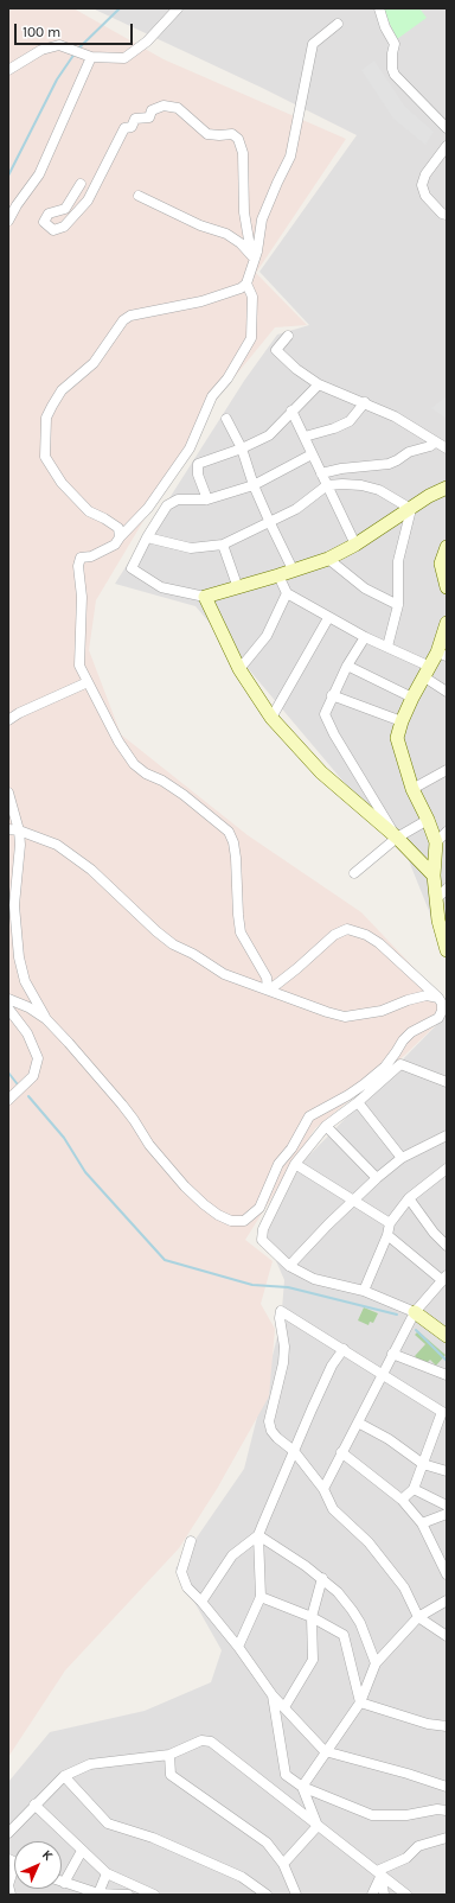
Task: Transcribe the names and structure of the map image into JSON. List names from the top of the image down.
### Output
{
  "scale_bar": "100 m",
  "north": "top right"
}
